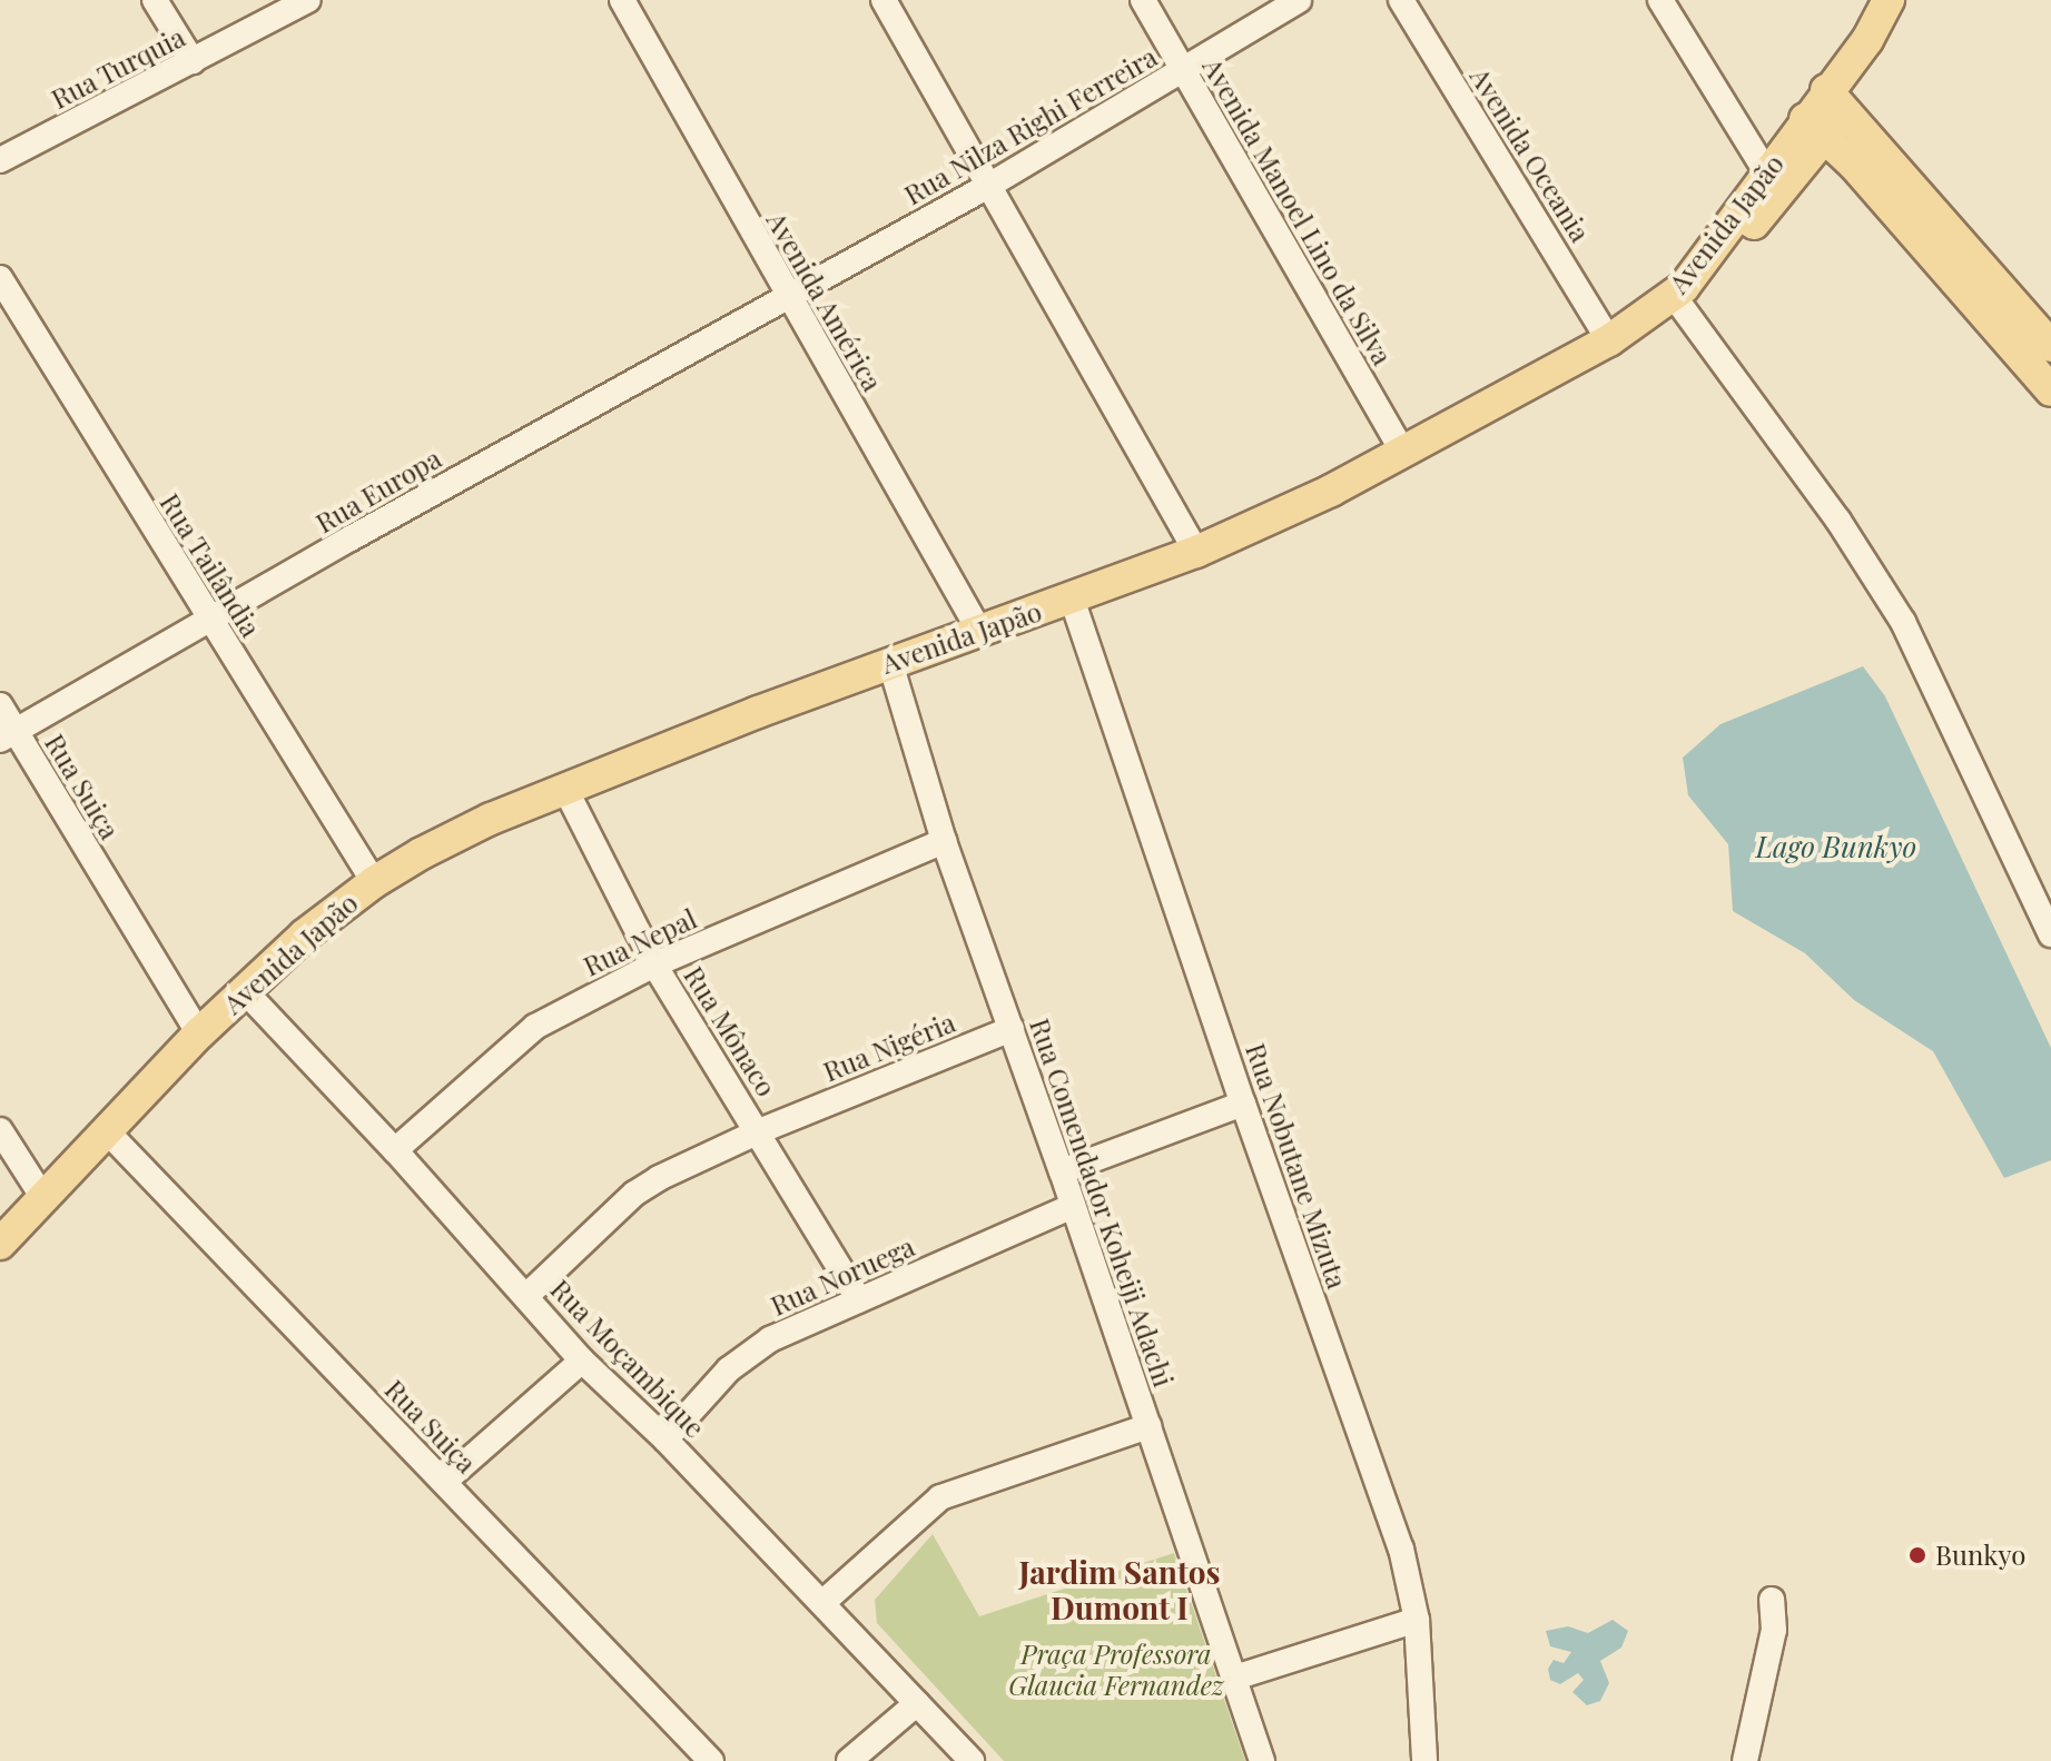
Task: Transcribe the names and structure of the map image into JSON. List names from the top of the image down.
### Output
{
  "streets": {
    "main road": ["Avenida Japão"],
    "street": [
      "Rua Turquia",
      "Rua Nilza Righi Ferreira",
      "Avenida Oceania",
      "Avenida Manoel Lino da Silva",
      "Avenida América",
      "Rua Europa",
      "Rua Tailândia",
      "Rua Suiça",
      "Rua Nepal",
      "Rua Mônaco",
      "Rua Nigéria",
      "Rua Nobutane Mizuta",
      "Rua Comendador Koheiji Adachi",
      "Rua Noruega",
      "Rua Moçambique"
    ]
  },
  "crossings": [
    ["Rua Nilza Righi Ferreira", "Avenida Manoel Lino da Silva"],
    ["Rua Nilza Righi Ferreira", "Avenida América"],
    ["Rua Nilza Righi Ferreira", "Rua Europa"],
    ["Avenida Oceania", "Avenida Japão"],
    ["Avenida Manoel Lino da Silva", "Avenida Japão"],
    ["Avenida Japão", "Avenida América"],
    ["Avenida Japão", "Rua Tailândia"],
    ["Avenida Japão", "Rua Suiça"],
    ["Avenida Japão", "Rua Mônaco"],
    ["Avenida Japão", "Rua Nobutane Mizuta"],
    ["Avenida Japão", "Rua Comendador Koheiji Adachi"],
    ["Avenida Japão", "Rua Moçambique"],
    ["Avenida América", "Rua Europa"],
    ["Rua Europa", "Rua Tailândia"],
    ["Rua Europa", "Rua Suiça"],
    ["Rua Nepal", "Rua Mônaco"],
    ["Rua Nepal", "Rua Comendador Koheiji Adachi"],
    ["Rua Nepal", "Rua Moçambique"],
    ["Rua Mônaco", "Rua Nigéria"],
    ["Rua Mônaco", "Rua Noruega"],
    ["Rua Nigéria", "Rua Comendador Koheiji Adachi"],
    ["Rua Nigéria", "Rua Moçambique"],
    ["Rua Comendador Koheiji Adachi", "Rua Noruega"],
    ["Rua Noruega", "Rua Moçambique"]
  ],
  "districts": ["Jardim Santos Dumont I"],
  "water": ["Lago Bunkyo"],
  "parks": ["Praça Professora Glaucia Fernandez"],
  "places": ["Bunkyo"]
}
